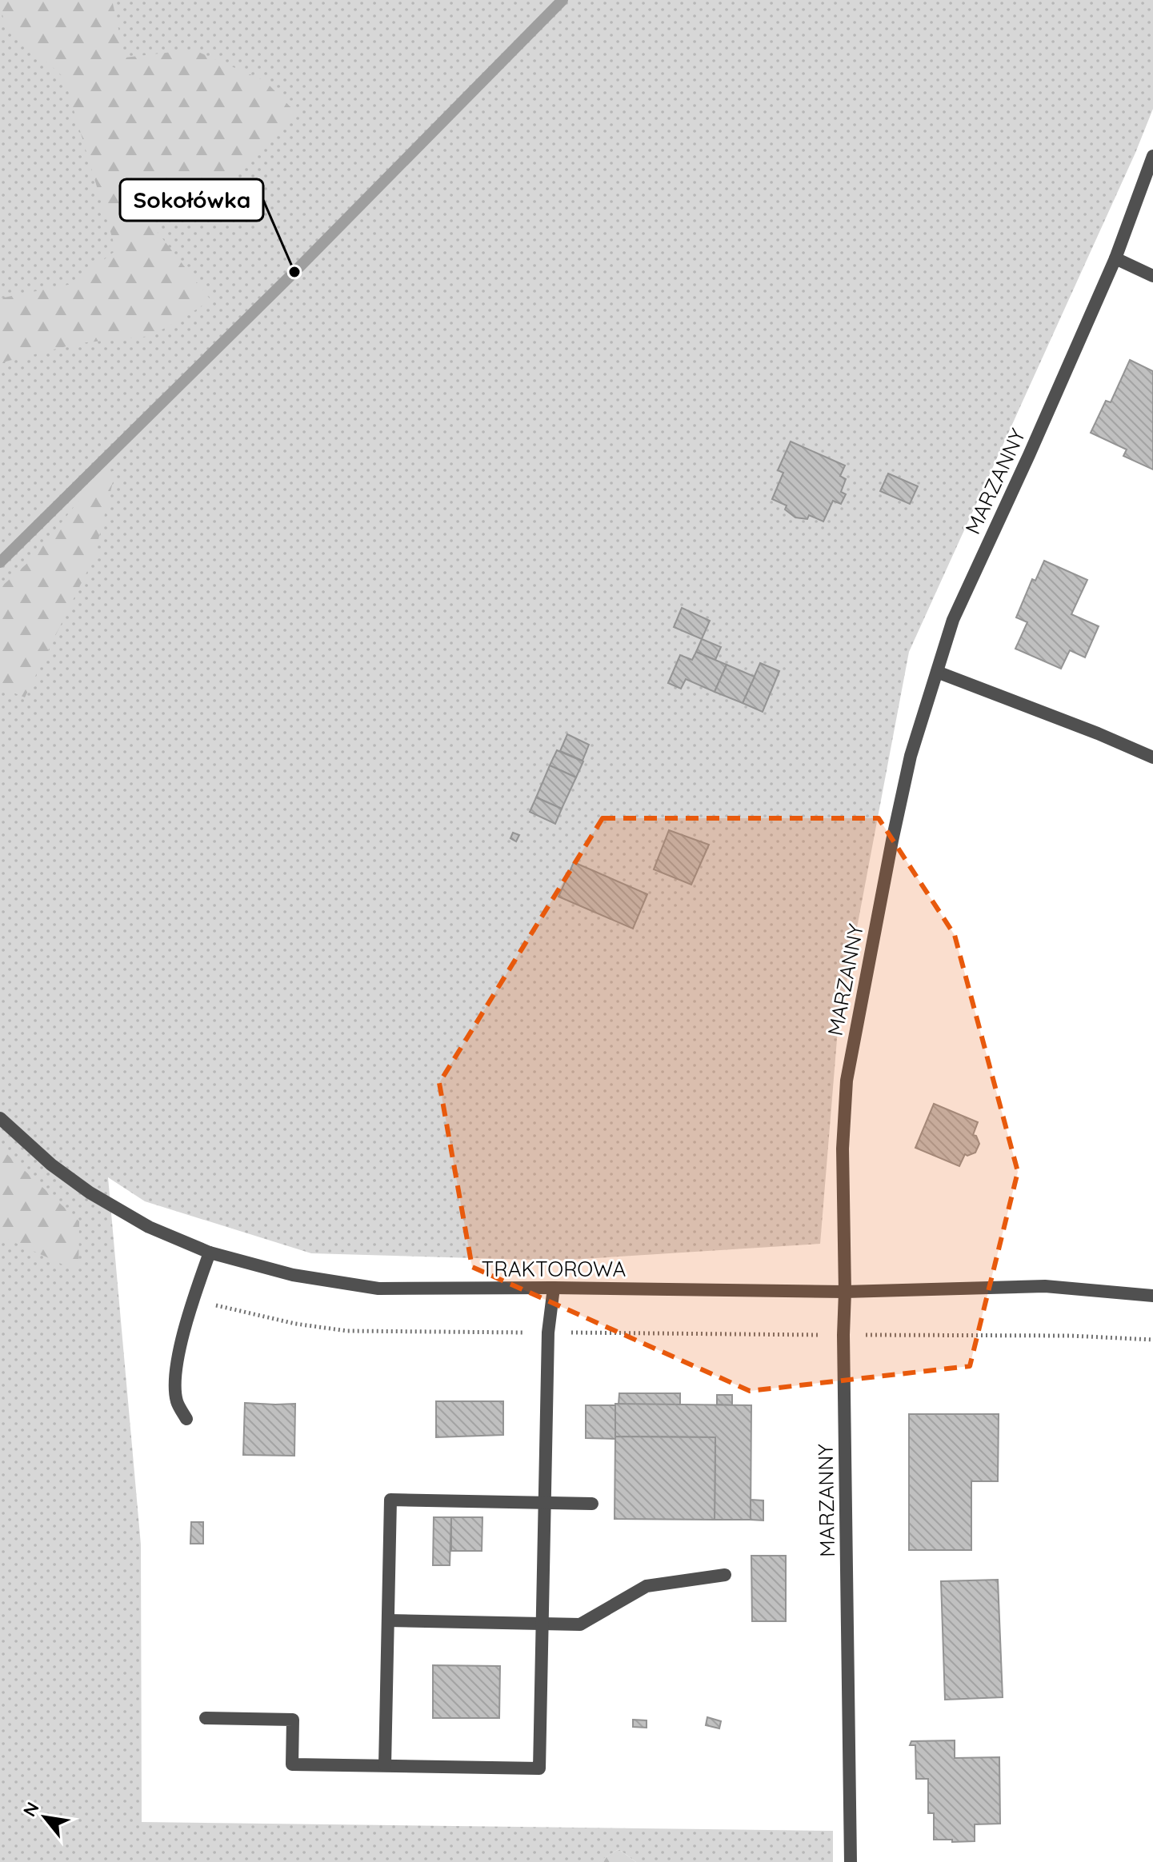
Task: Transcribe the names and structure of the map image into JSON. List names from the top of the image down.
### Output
{
  "streets": {
    "street": ["MARZANNY", "TRAKTOROWA"]
  },
  "crossings": [
    ["MARZANNY", "TRAKTOROWA"]
  ],
  "places": ["Sokołówka"],
  "north": "top left"
}
